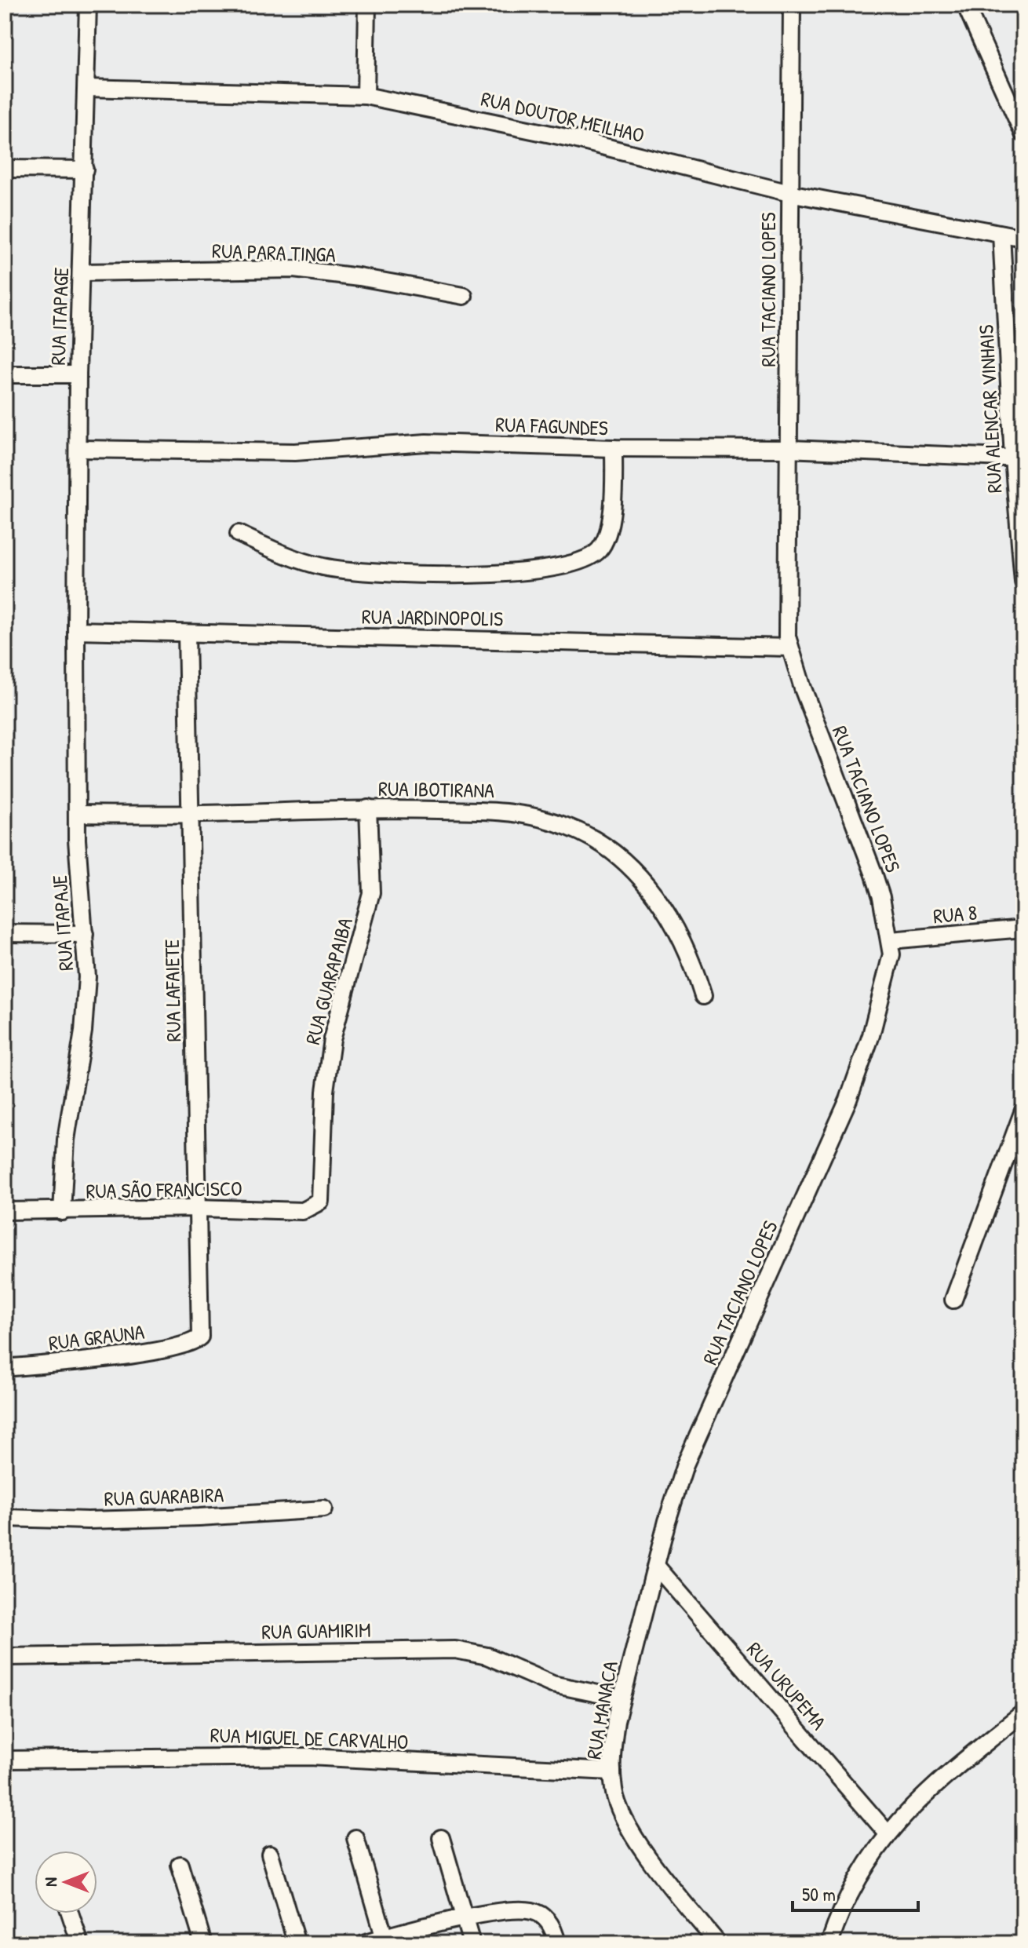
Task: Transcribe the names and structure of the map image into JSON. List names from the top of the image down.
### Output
{
  "streets": {
    "street": [
      "RUA DOUTOR MEILHAO",
      "RUA PARA TINGA",
      "RUA TACIANO LOPES",
      "RUA ITAPAGE",
      "RUA ALENCAR VINHAIS",
      "RUA FAGUNDES",
      "RUA JARDINOPOLIS",
      "RUA IBOTIRANA",
      "RUA 8",
      "RUA ITAPAJE",
      "RUA GUARAPAIBA",
      "RUA LAFAIETE",
      "RUA SÃO FRANCISCO",
      "RUA GRAUNA",
      "RUA GUARABIRA",
      "RUA GUAMIRIM",
      "RUA URUPEMA",
      "RUA MANACA",
      "RUA MIGUEL DE CARVALHO"
    ]
  },
  "crossings": [
    ["RUA DOUTOR MEILHAO", "RUA TACIANO LOPES"],
    ["RUA DOUTOR MEILHAO", "RUA ITAPAGE"],
    ["RUA DOUTOR MEILHAO", "RUA ALENCAR VINHAIS"],
    ["RUA PARA TINGA", "RUA ITAPAGE"],
    ["RUA TACIANO LOPES", "RUA FAGUNDES"],
    ["RUA TACIANO LOPES", "RUA JARDINOPOLIS"],
    ["RUA TACIANO LOPES", "RUA 8"],
    ["RUA TACIANO LOPES", "RUA URUPEMA"],
    ["RUA TACIANO LOPES", "RUA MANACA"],
    ["RUA ITAPAGE", "RUA FAGUNDES"],
    ["RUA ITAPAGE", "RUA JARDINOPOLIS"],
    ["RUA ITAPAGE", "RUA ITAPAJE"],
    ["RUA ALENCAR VINHAIS", "RUA FAGUNDES"],
    ["RUA JARDINOPOLIS", "RUA ITAPAJE"],
    ["RUA JARDINOPOLIS", "RUA LAFAIETE"],
    ["RUA IBOTIRANA", "RUA ITAPAJE"],
    ["RUA IBOTIRANA", "RUA GUARAPAIBA"],
    ["RUA IBOTIRANA", "RUA LAFAIETE"],
    ["RUA ITAPAJE", "RUA SÃO FRANCISCO"],
    ["RUA GUARAPAIBA", "RUA SÃO FRANCISCO"],
    ["RUA LAFAIETE", "RUA SÃO FRANCISCO"],
    ["RUA LAFAIETE", "RUA GRAUNA"],
    ["RUA GUAMIRIM", "RUA MANACA"],
    ["RUA URUPEMA", "RUA MANACA"],
    ["RUA MANACA", "RUA MIGUEL DE CARVALHO"]
  ],
  "scale_bar": "50 m",
  "north": "left"
}
